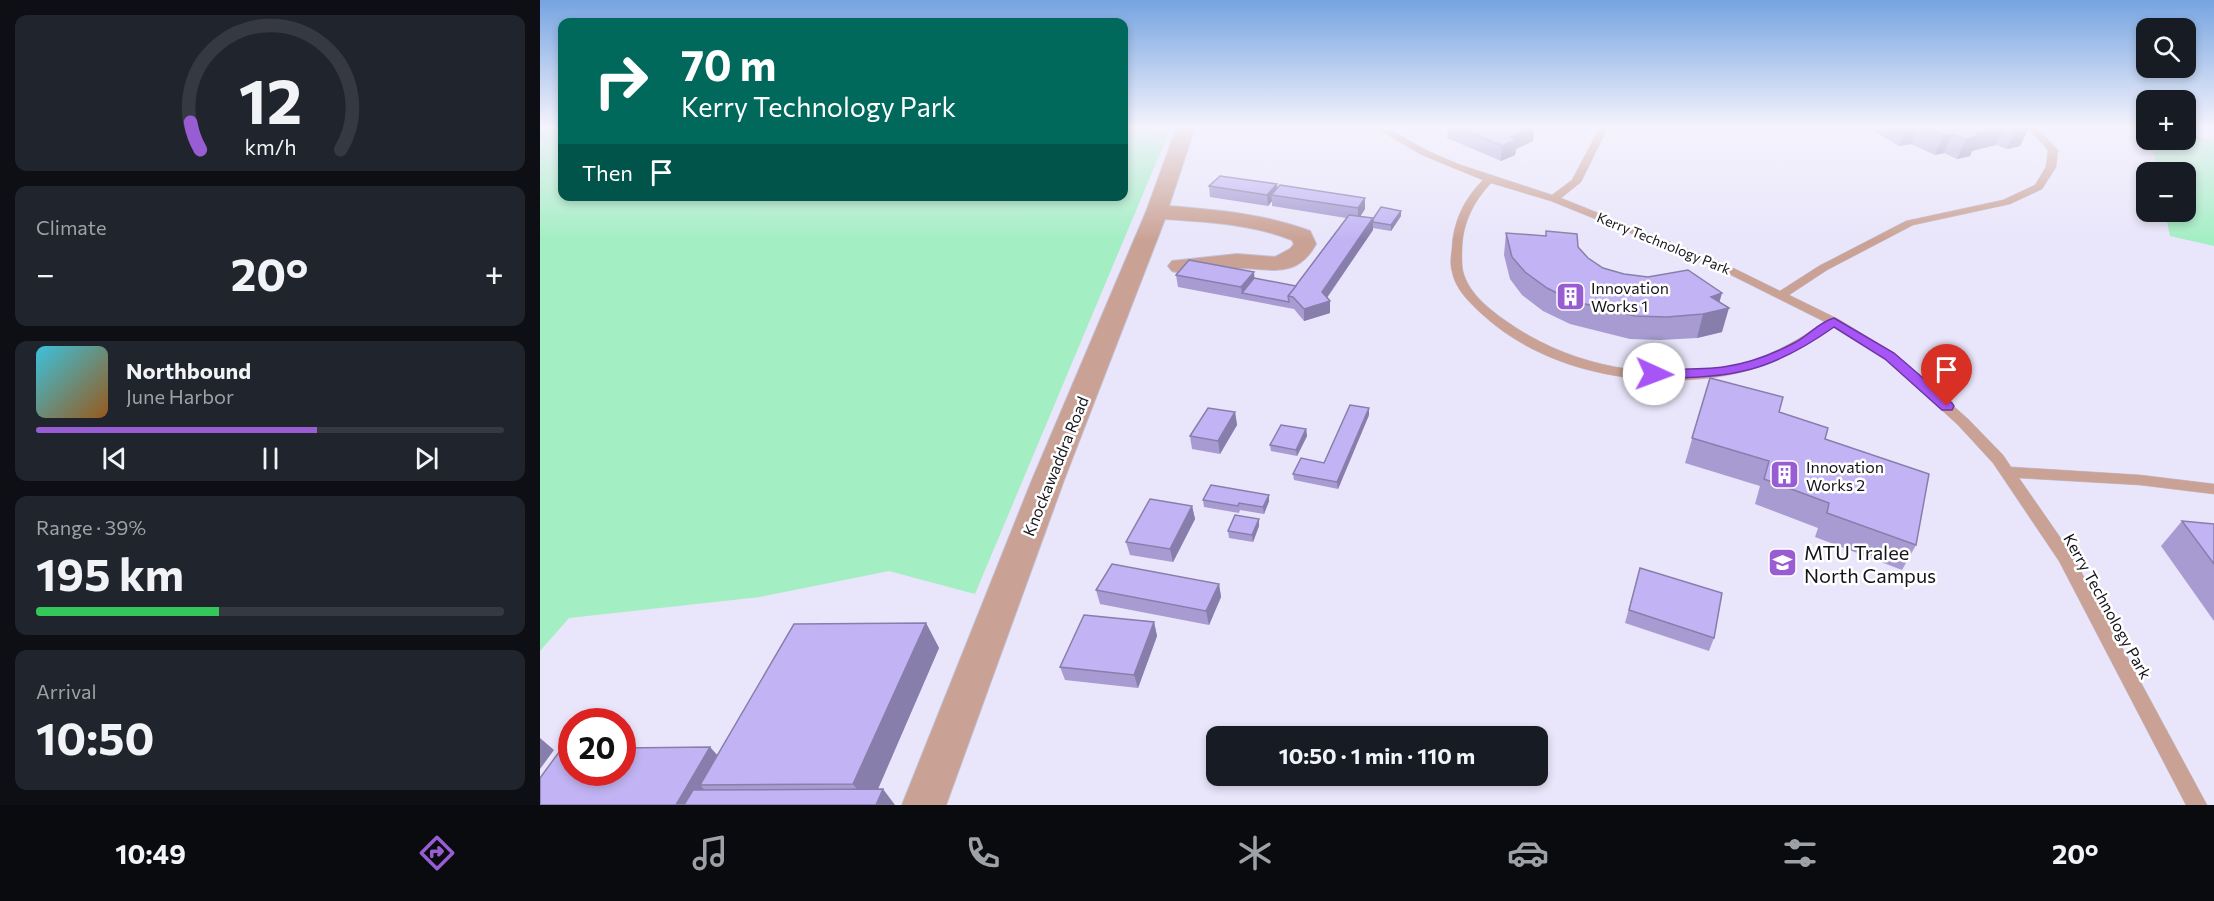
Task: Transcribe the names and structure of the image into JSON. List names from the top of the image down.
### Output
{
  "streets": {
    "street": ["Knockawaddra Road"],
    "lane": ["Kerry Technology Park"]
  },
  "places": {
    "building": ["Innovation Works 1", "Innovation Works 2"],
    "school or university": ["MTU Tralee North Campus"]
  },
  "page": {
    "map_buttons": ["+", "−"],
    "turn": ["70 m", "Kerry Technology Park"],
    "then": "Then",
    "tile": [
      "Climate",
      ["Range · 39%", "195 km"],
      ["Arrival", "10:50"]
    ],
    "heat": ["−", "20°", "+"],
    "song": ["Northbound", "June Harbor"],
    "limit": "20",
    "trip": "10:50 · 1 min · 110 m",
    "tabs": ["10:49", "20°"],
    "gauge": ["12", "km/h"]
  }
}
